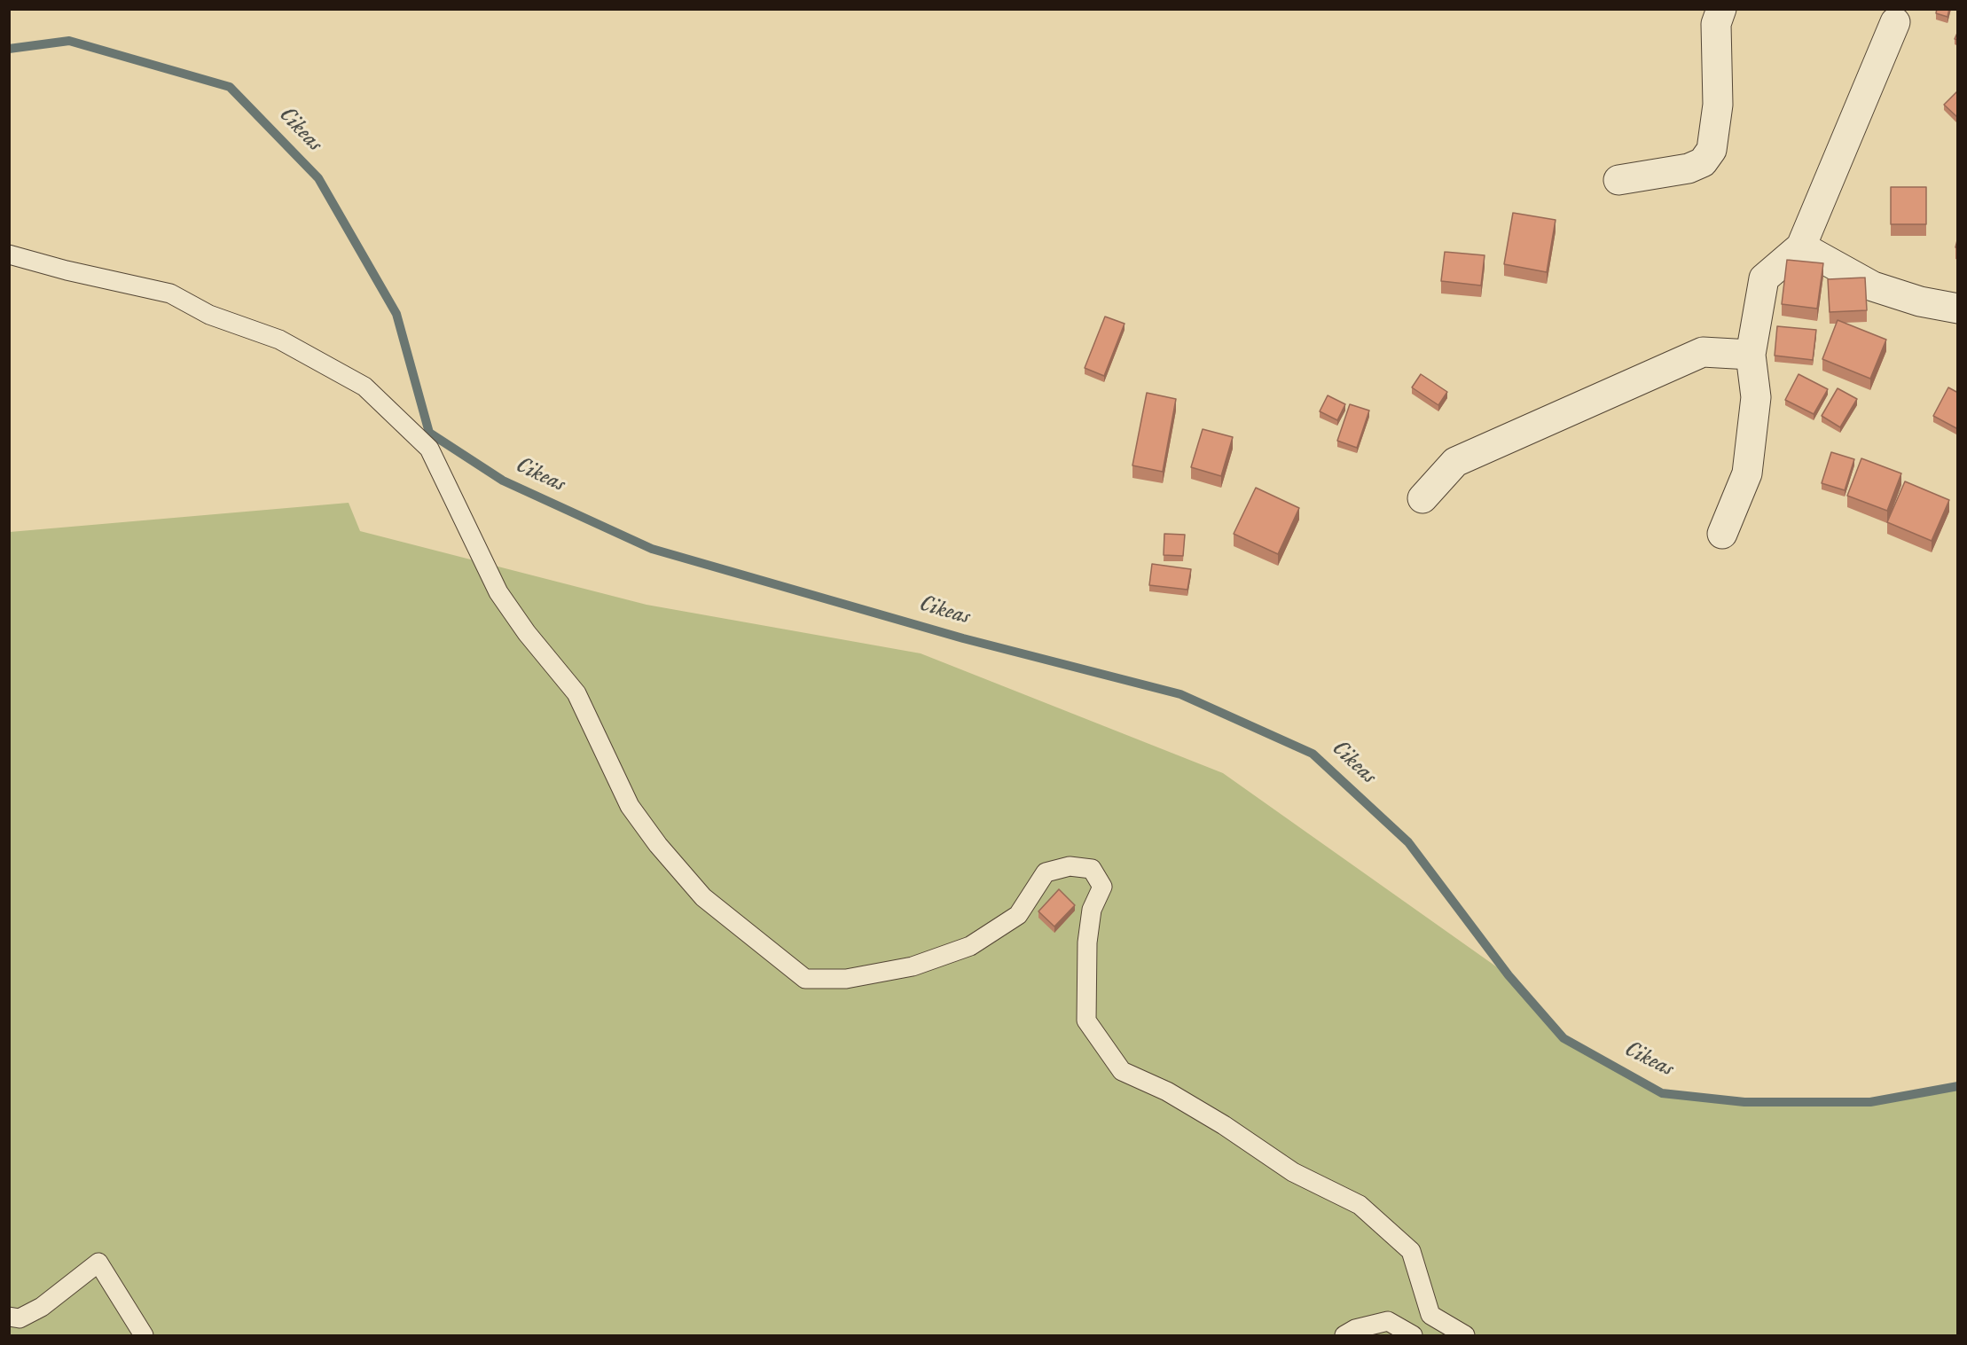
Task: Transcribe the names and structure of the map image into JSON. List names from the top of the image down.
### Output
{
  "water": ["Cikeas"]
}
